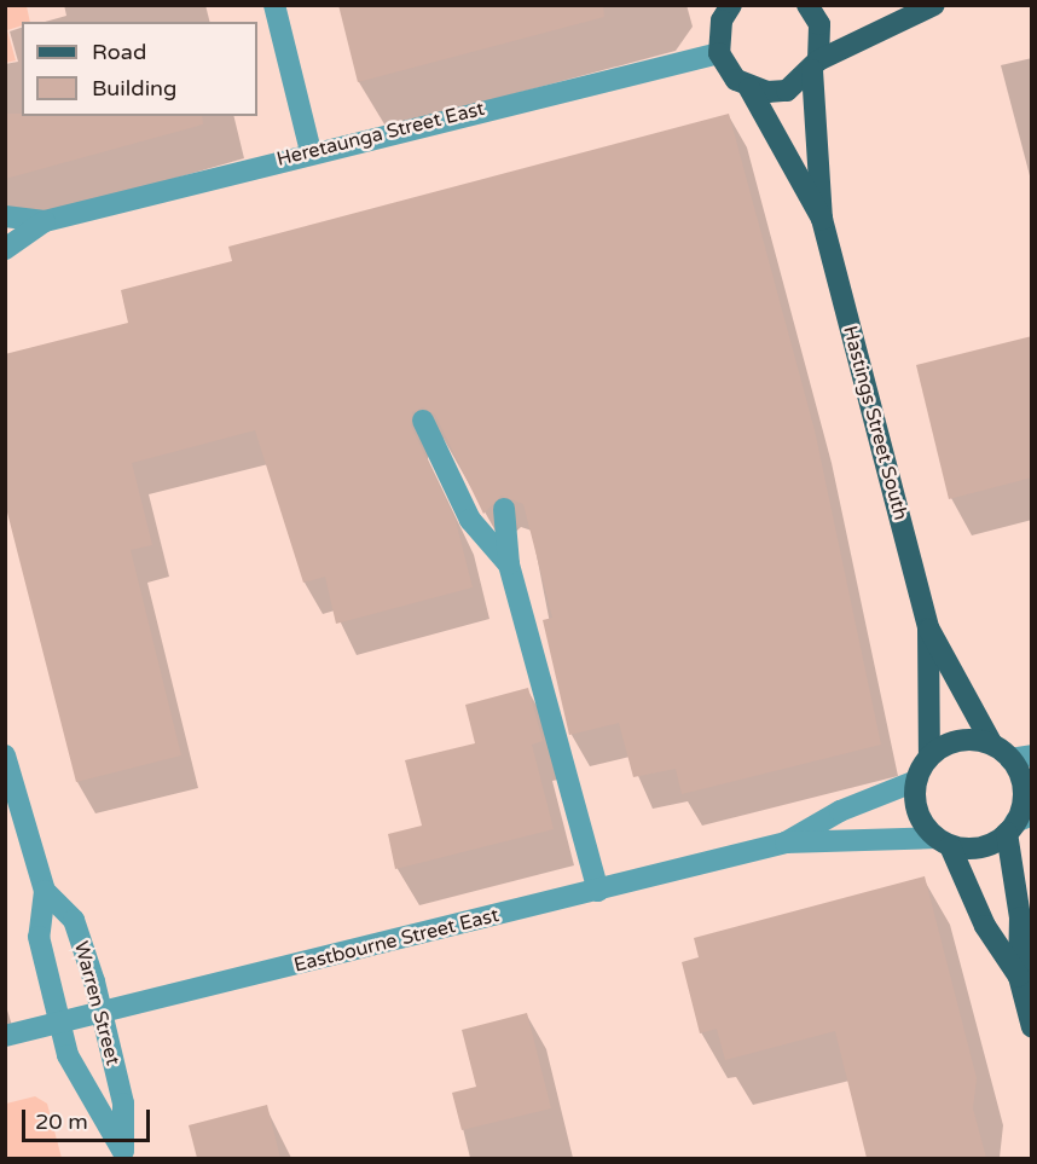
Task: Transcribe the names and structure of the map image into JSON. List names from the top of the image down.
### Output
{
  "streets": {
    "main road": ["Hastings Street South"],
    "street": ["Heretaunga Street East", "Eastbourne Street East", "Warren Street"]
  },
  "crossings": [
    ["Heretaunga Street East", "Hastings Street South"],
    ["Hastings Street South", "Eastbourne Street East"],
    ["Eastbourne Street East", "Warren Street"]
  ],
  "legend": ["Road", "Building"],
  "scale_bar": "20 m"
}
